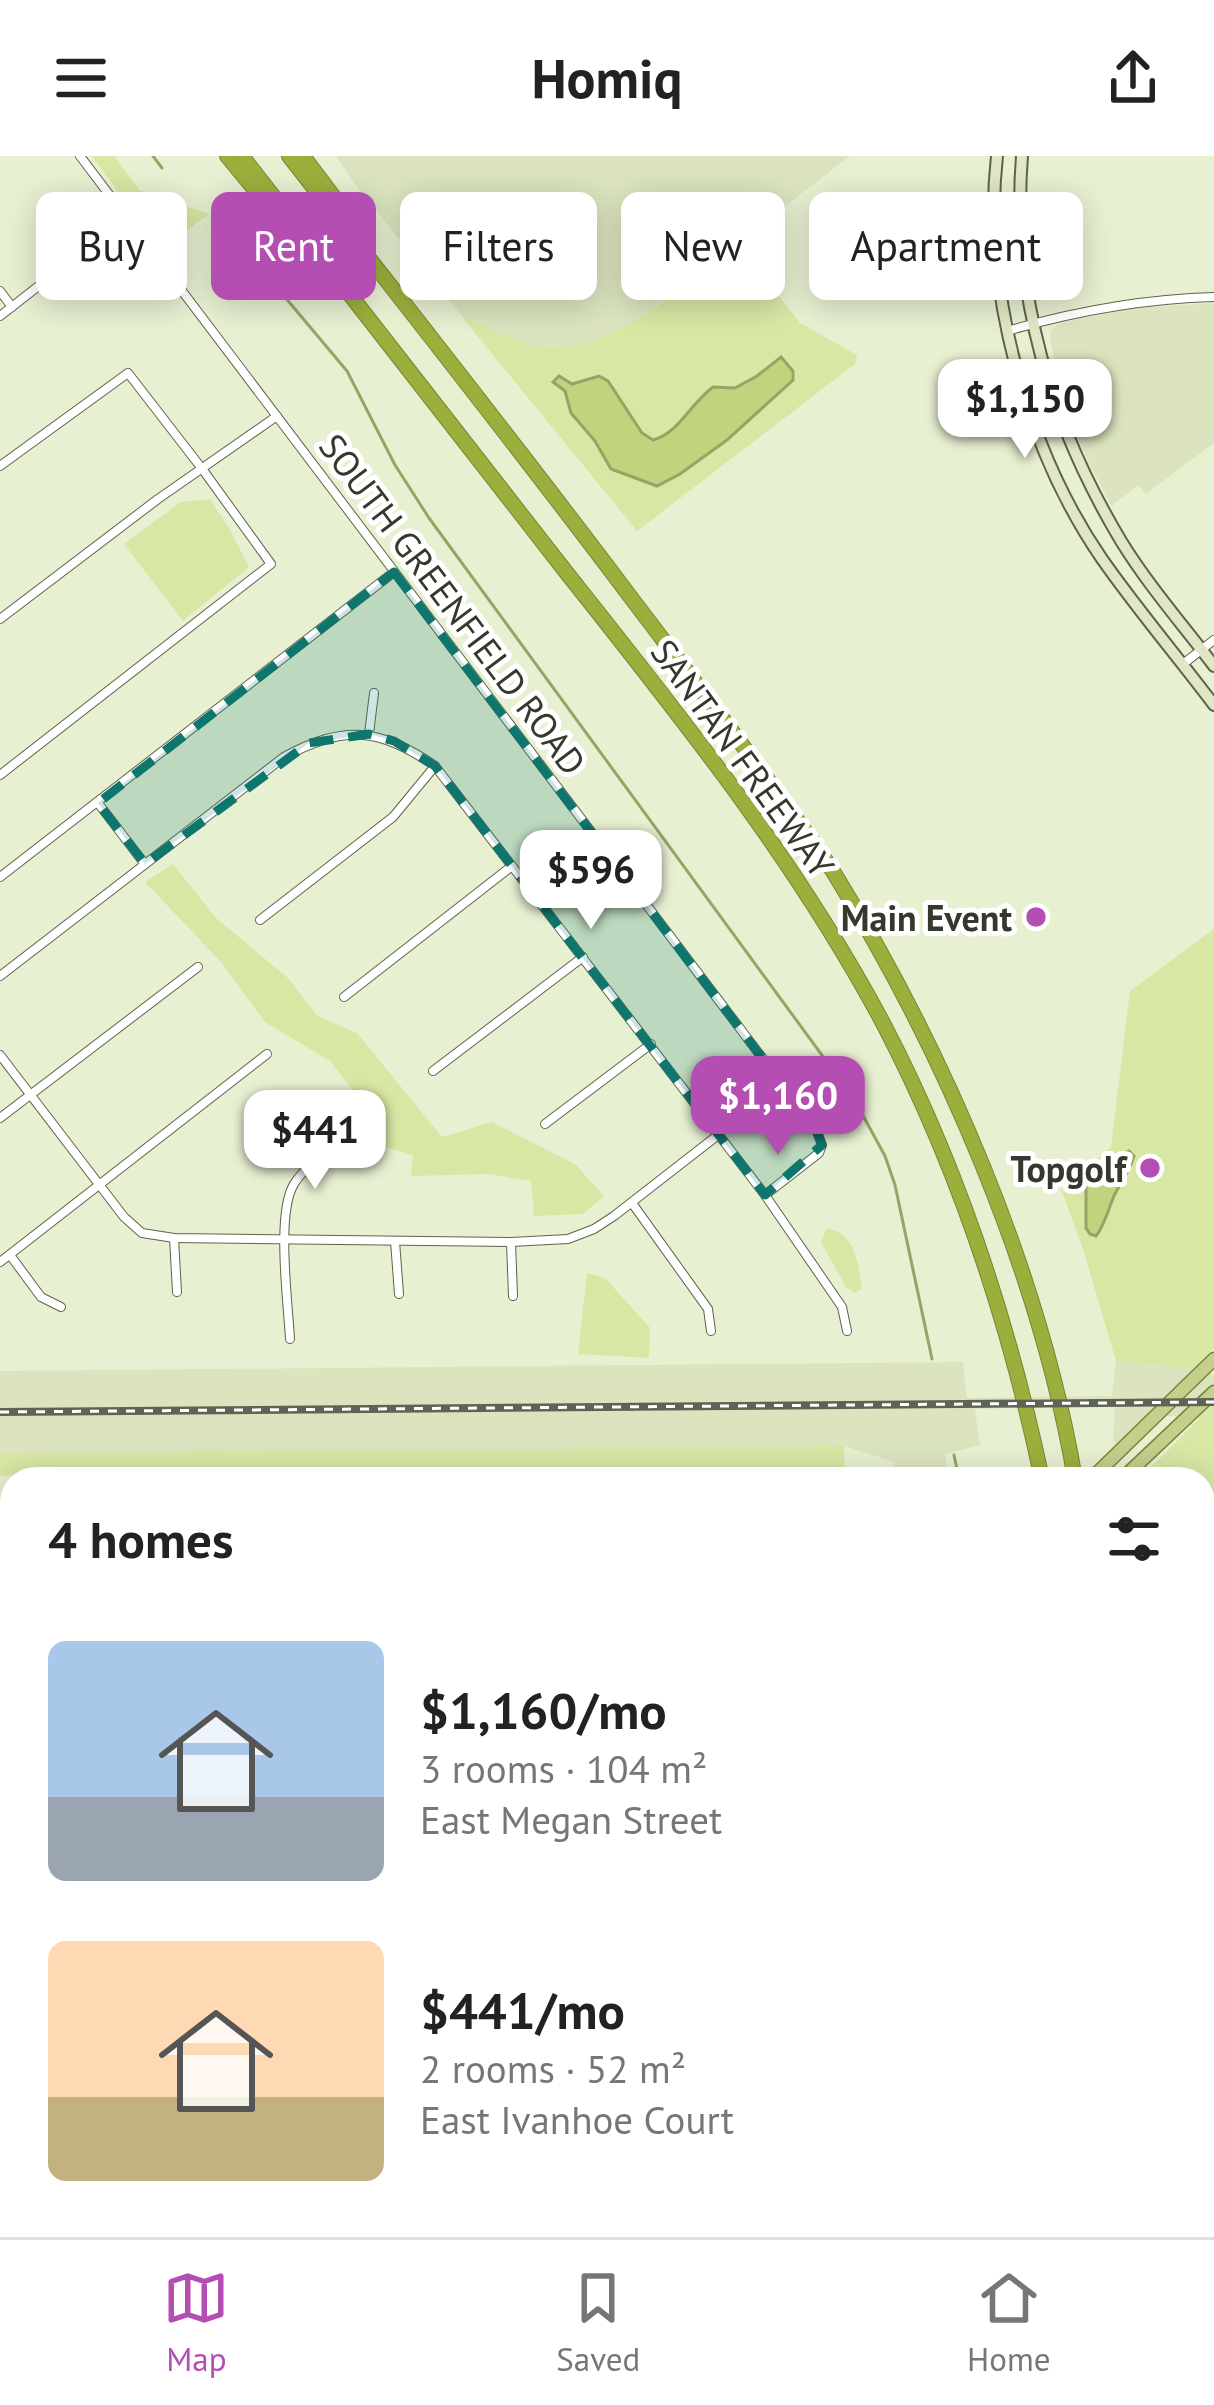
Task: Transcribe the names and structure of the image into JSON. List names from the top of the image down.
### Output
{
  "streets": {
    "highway": ["SANTAN FREEWAY"],
    "street": ["SOUTH GREENFIELD ROAD"]
  },
  "places": ["Main Event", "Topgolf"],
  "page": {
    "header": "Homiq",
    "chip": [
      "Buy",
      "Rent",
      "Filters",
      "New",
      "Apartment"
    ],
    "price": [
      "$1,150",
      "$596",
      "$1,160",
      "$441"
    ],
    "heading": "4 homes",
    "list": [
      {
        "name": "$1,160/mo",
        "note": "3 rooms · 104 m² · East Megan Street"
      },
      {
        "name": "$441/mo",
        "note": "2 rooms · 52 m² · East Ivanhoe Court"
      }
    ],
    "tabs": ["Map", "Saved", "Home"]
  }
}
